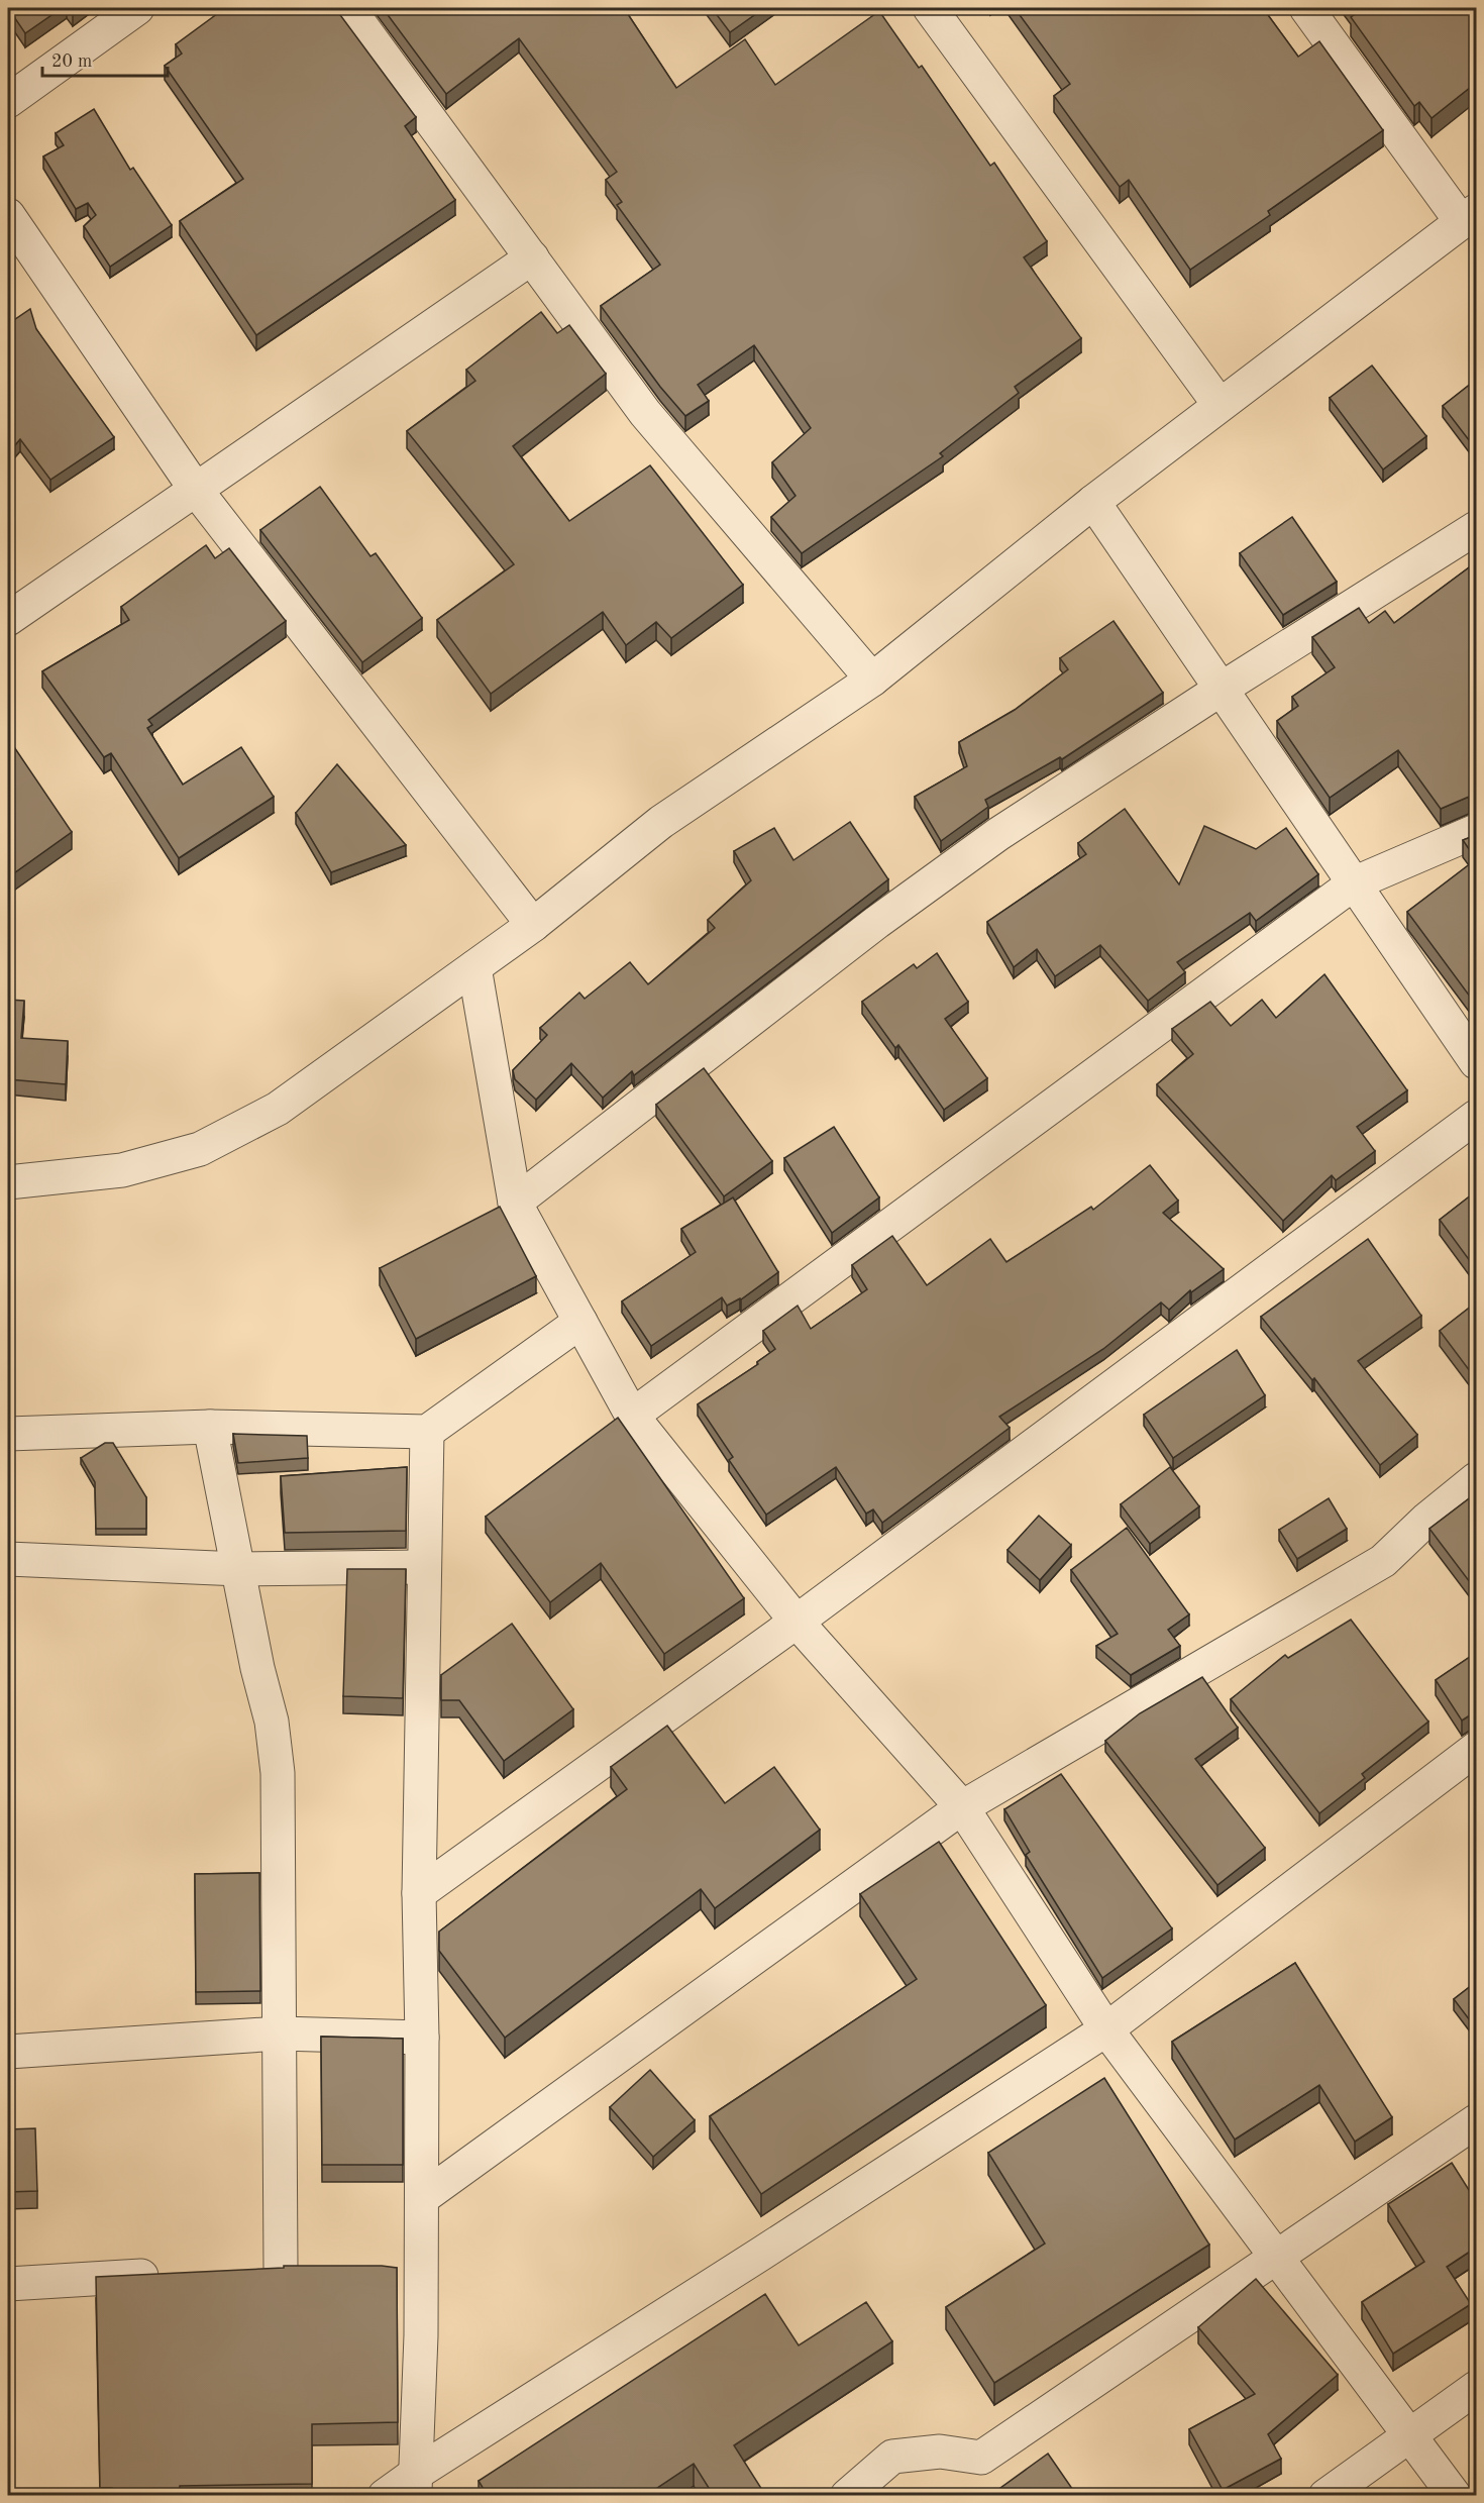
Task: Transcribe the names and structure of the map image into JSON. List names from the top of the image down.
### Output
{
  "scale_bar": "20 m"
}
